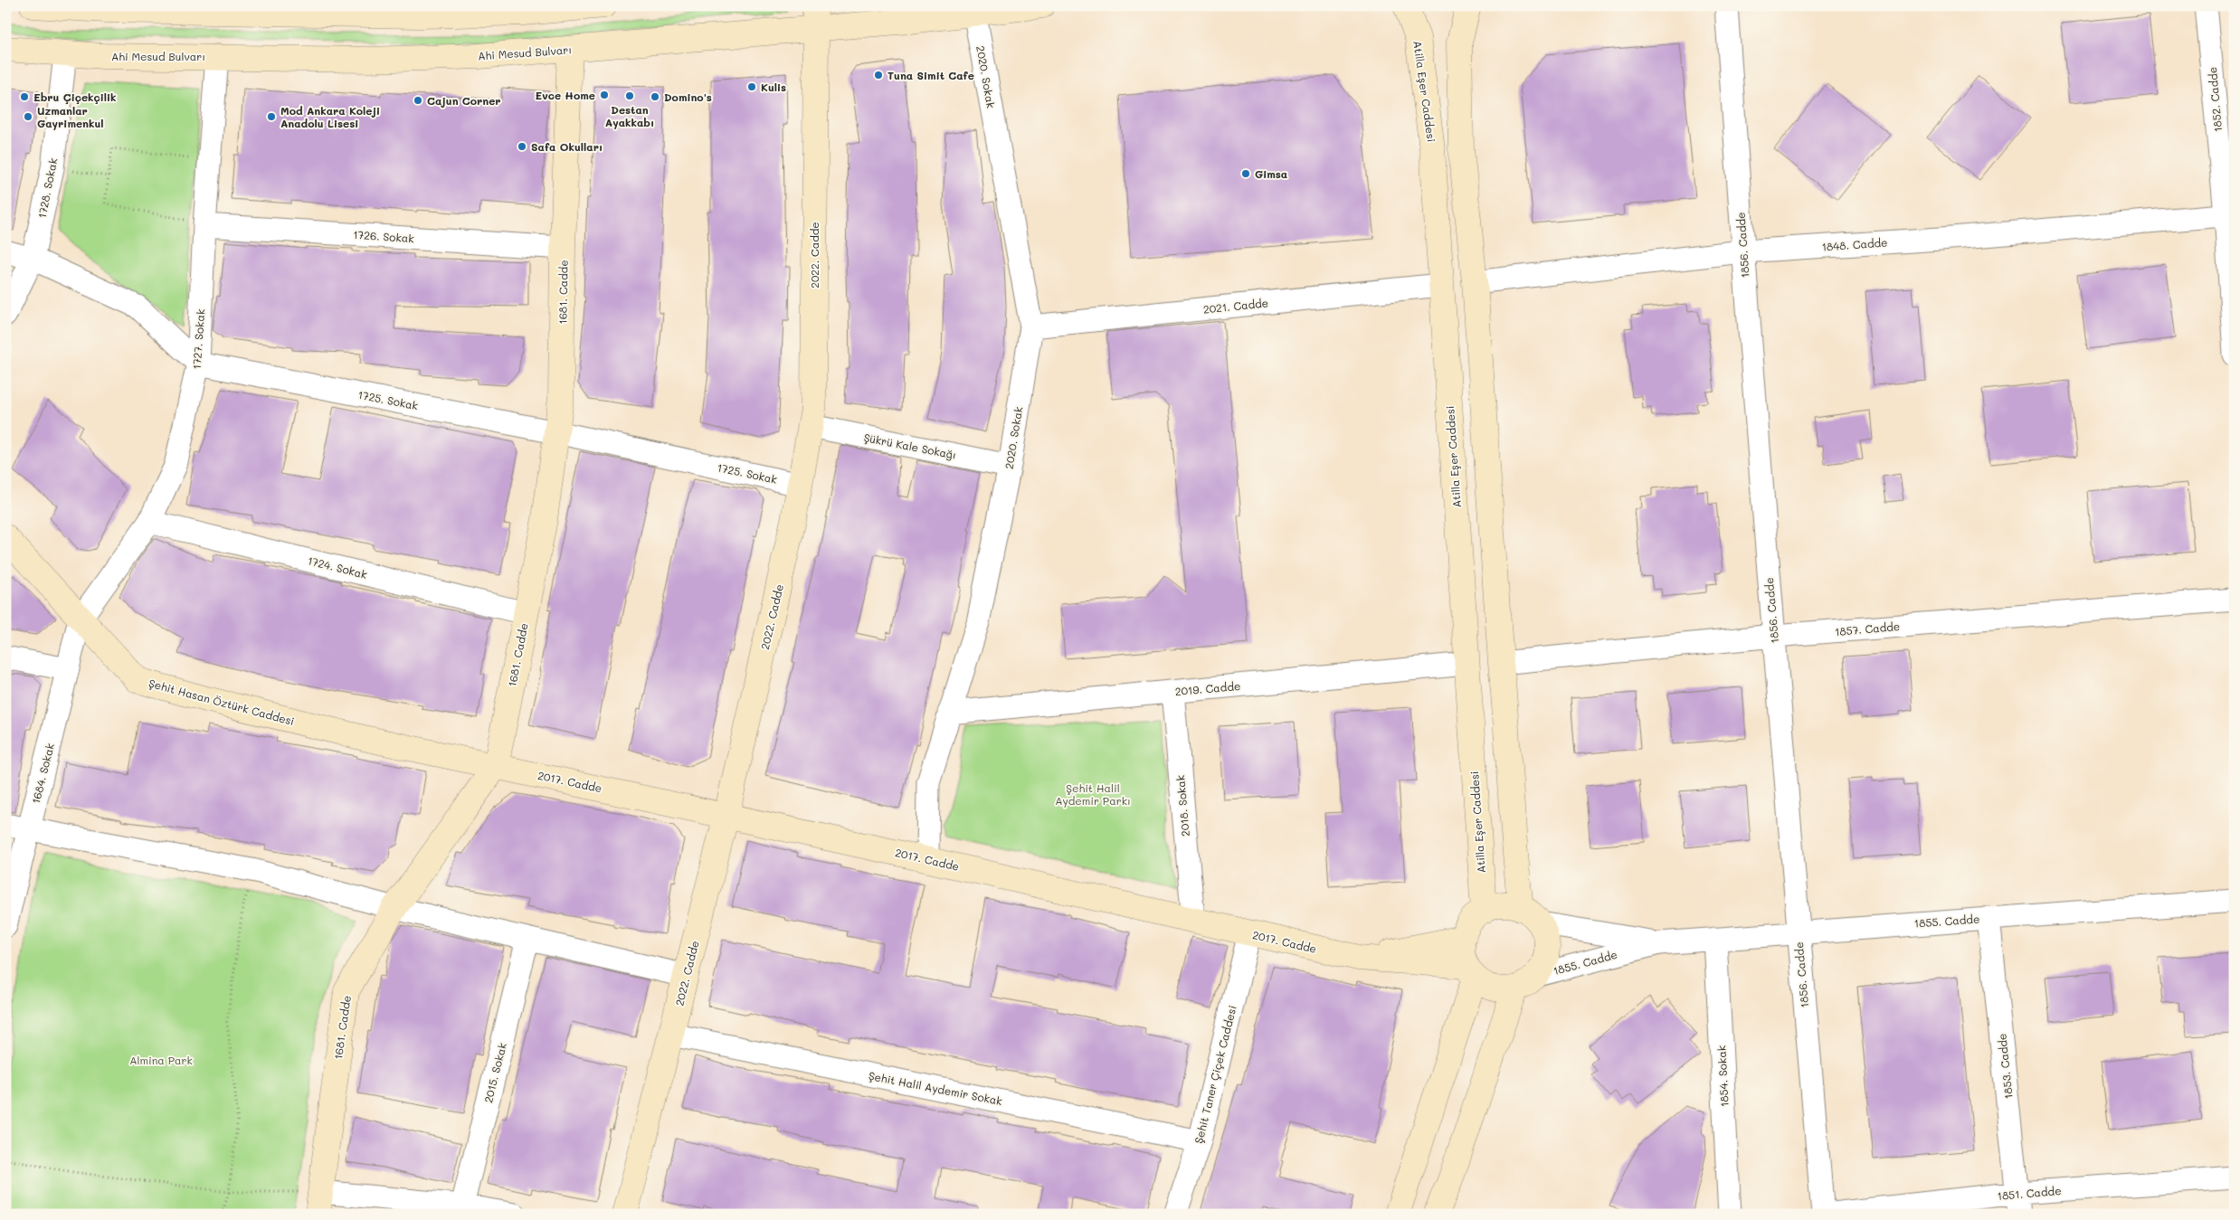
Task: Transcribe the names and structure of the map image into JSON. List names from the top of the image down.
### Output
{
  "streets": {
    "main road": [
      "Ahi Mesud Bulvarı",
      "Atilla Eşer Caddesi",
      "2022. Cadde",
      "1681. Cadde",
      "Şehit Hasan Öztürk Caddesi",
      "2017. Cadde"
    ],
    "street": [
      "2020. Sokak",
      "1852. Cadde",
      "1728. Sokak",
      "1726. Sokak",
      "1848. Cadde",
      "1856. Cadde",
      "2021. Cadde",
      "1727. Sokak",
      "1725. Sokak",
      "Şükrü Kale Sokağı",
      "1724. Sokak",
      "1857. Cadde",
      "2019. Cadde",
      "1684. Sokak",
      "2018. Sokak",
      "1855. Cadde",
      "1853. Cadde",
      "2015. Sokak",
      "Şehit Taner Çiçek Caddesi",
      "1854. Sokak",
      "Şehit Halil Aydemir Sokak",
      "1851. Cadde"
    ]
  },
  "crossings": [
    ["Ahi Mesud Bulvarı", "2020. Sokak"],
    ["Ahi Mesud Bulvarı", "1728. Sokak"],
    ["Ahi Mesud Bulvarı", "2022. Cadde"],
    ["Ahi Mesud Bulvarı", "1681. Cadde"],
    ["Ahi Mesud Bulvarı", "1727. Sokak"],
    ["2020. Sokak", "2021. Cadde"],
    ["2020. Sokak", "Şükrü Kale Sokağı"],
    ["2020. Sokak", "2019. Cadde"],
    ["2020. Sokak", "2017. Cadde"],
    ["Atilla Eşer Caddesi", "2021. Cadde"],
    ["Atilla Eşer Caddesi", "2019. Cadde"],
    ["Atilla Eşer Caddesi", "2017. Cadde"],
    ["Atilla Eşer Caddesi", "1855. Cadde"],
    ["1852. Cadde", "1848. Cadde"],
    ["1726. Sokak", "1681. Cadde"],
    ["1726. Sokak", "1727. Sokak"],
    ["1848. Cadde", "1856. Cadde"],
    ["1856. Cadde", "1857. Cadde"],
    ["1856. Cadde", "1855. Cadde"],
    ["1856. Cadde", "1851. Cadde"],
    ["2022. Cadde", "1725. Sokak"],
    ["2022. Cadde", "Şükrü Kale Sokağı"],
    ["2022. Cadde", "2017. Cadde"],
    ["2022. Cadde", "Şehit Halil Aydemir Sokak"],
    ["1681. Cadde", "1725. Sokak"],
    ["1681. Cadde", "1724. Sokak"],
    ["1681. Cadde", "Şehit Hasan Öztürk Caddesi"],
    ["1681. Cadde", "2017. Cadde"],
    ["1727. Sokak", "1725. Sokak"],
    ["1727. Sokak", "1724. Sokak"],
    ["1727. Sokak", "Şehit Hasan Öztürk Caddesi"],
    ["1727. Sokak", "1684. Sokak"],
    ["2019. Cadde", "2018. Sokak"],
    ["Şehit Hasan Öztürk Caddesi", "1684. Sokak"],
    ["Şehit Hasan Öztürk Caddesi", "2017. Cadde"],
    ["2017. Cadde", "2018. Sokak"],
    ["2017. Cadde", "1855. Cadde"],
    ["2017. Cadde", "Şehit Taner Çiçek Caddesi"],
    ["1855. Cadde", "1853. Cadde"],
    ["1855. Cadde", "1854. Sokak"],
    ["1853. Cadde", "1851. Cadde"],
    ["Şehit Taner Çiçek Caddesi", "Şehit Halil Aydemir Sokak"]
  ],
  "parks": ["Şehit Halil Aydemir Parkı", "Almina Park"],
  "places": [
    "Tuna Simit Cafe",
    "Kulis",
    "Evce Home",
    "Destan Ayakkabı",
    "Ebru Çiçekçilik",
    "Domino's",
    "Cajun Corner",
    "Uzmanlar Gayrimenkul",
    "Mod Ankara Koleji Anadolu Lisesi",
    "Safa Okulları",
    "Gimsa"
  ]
}
